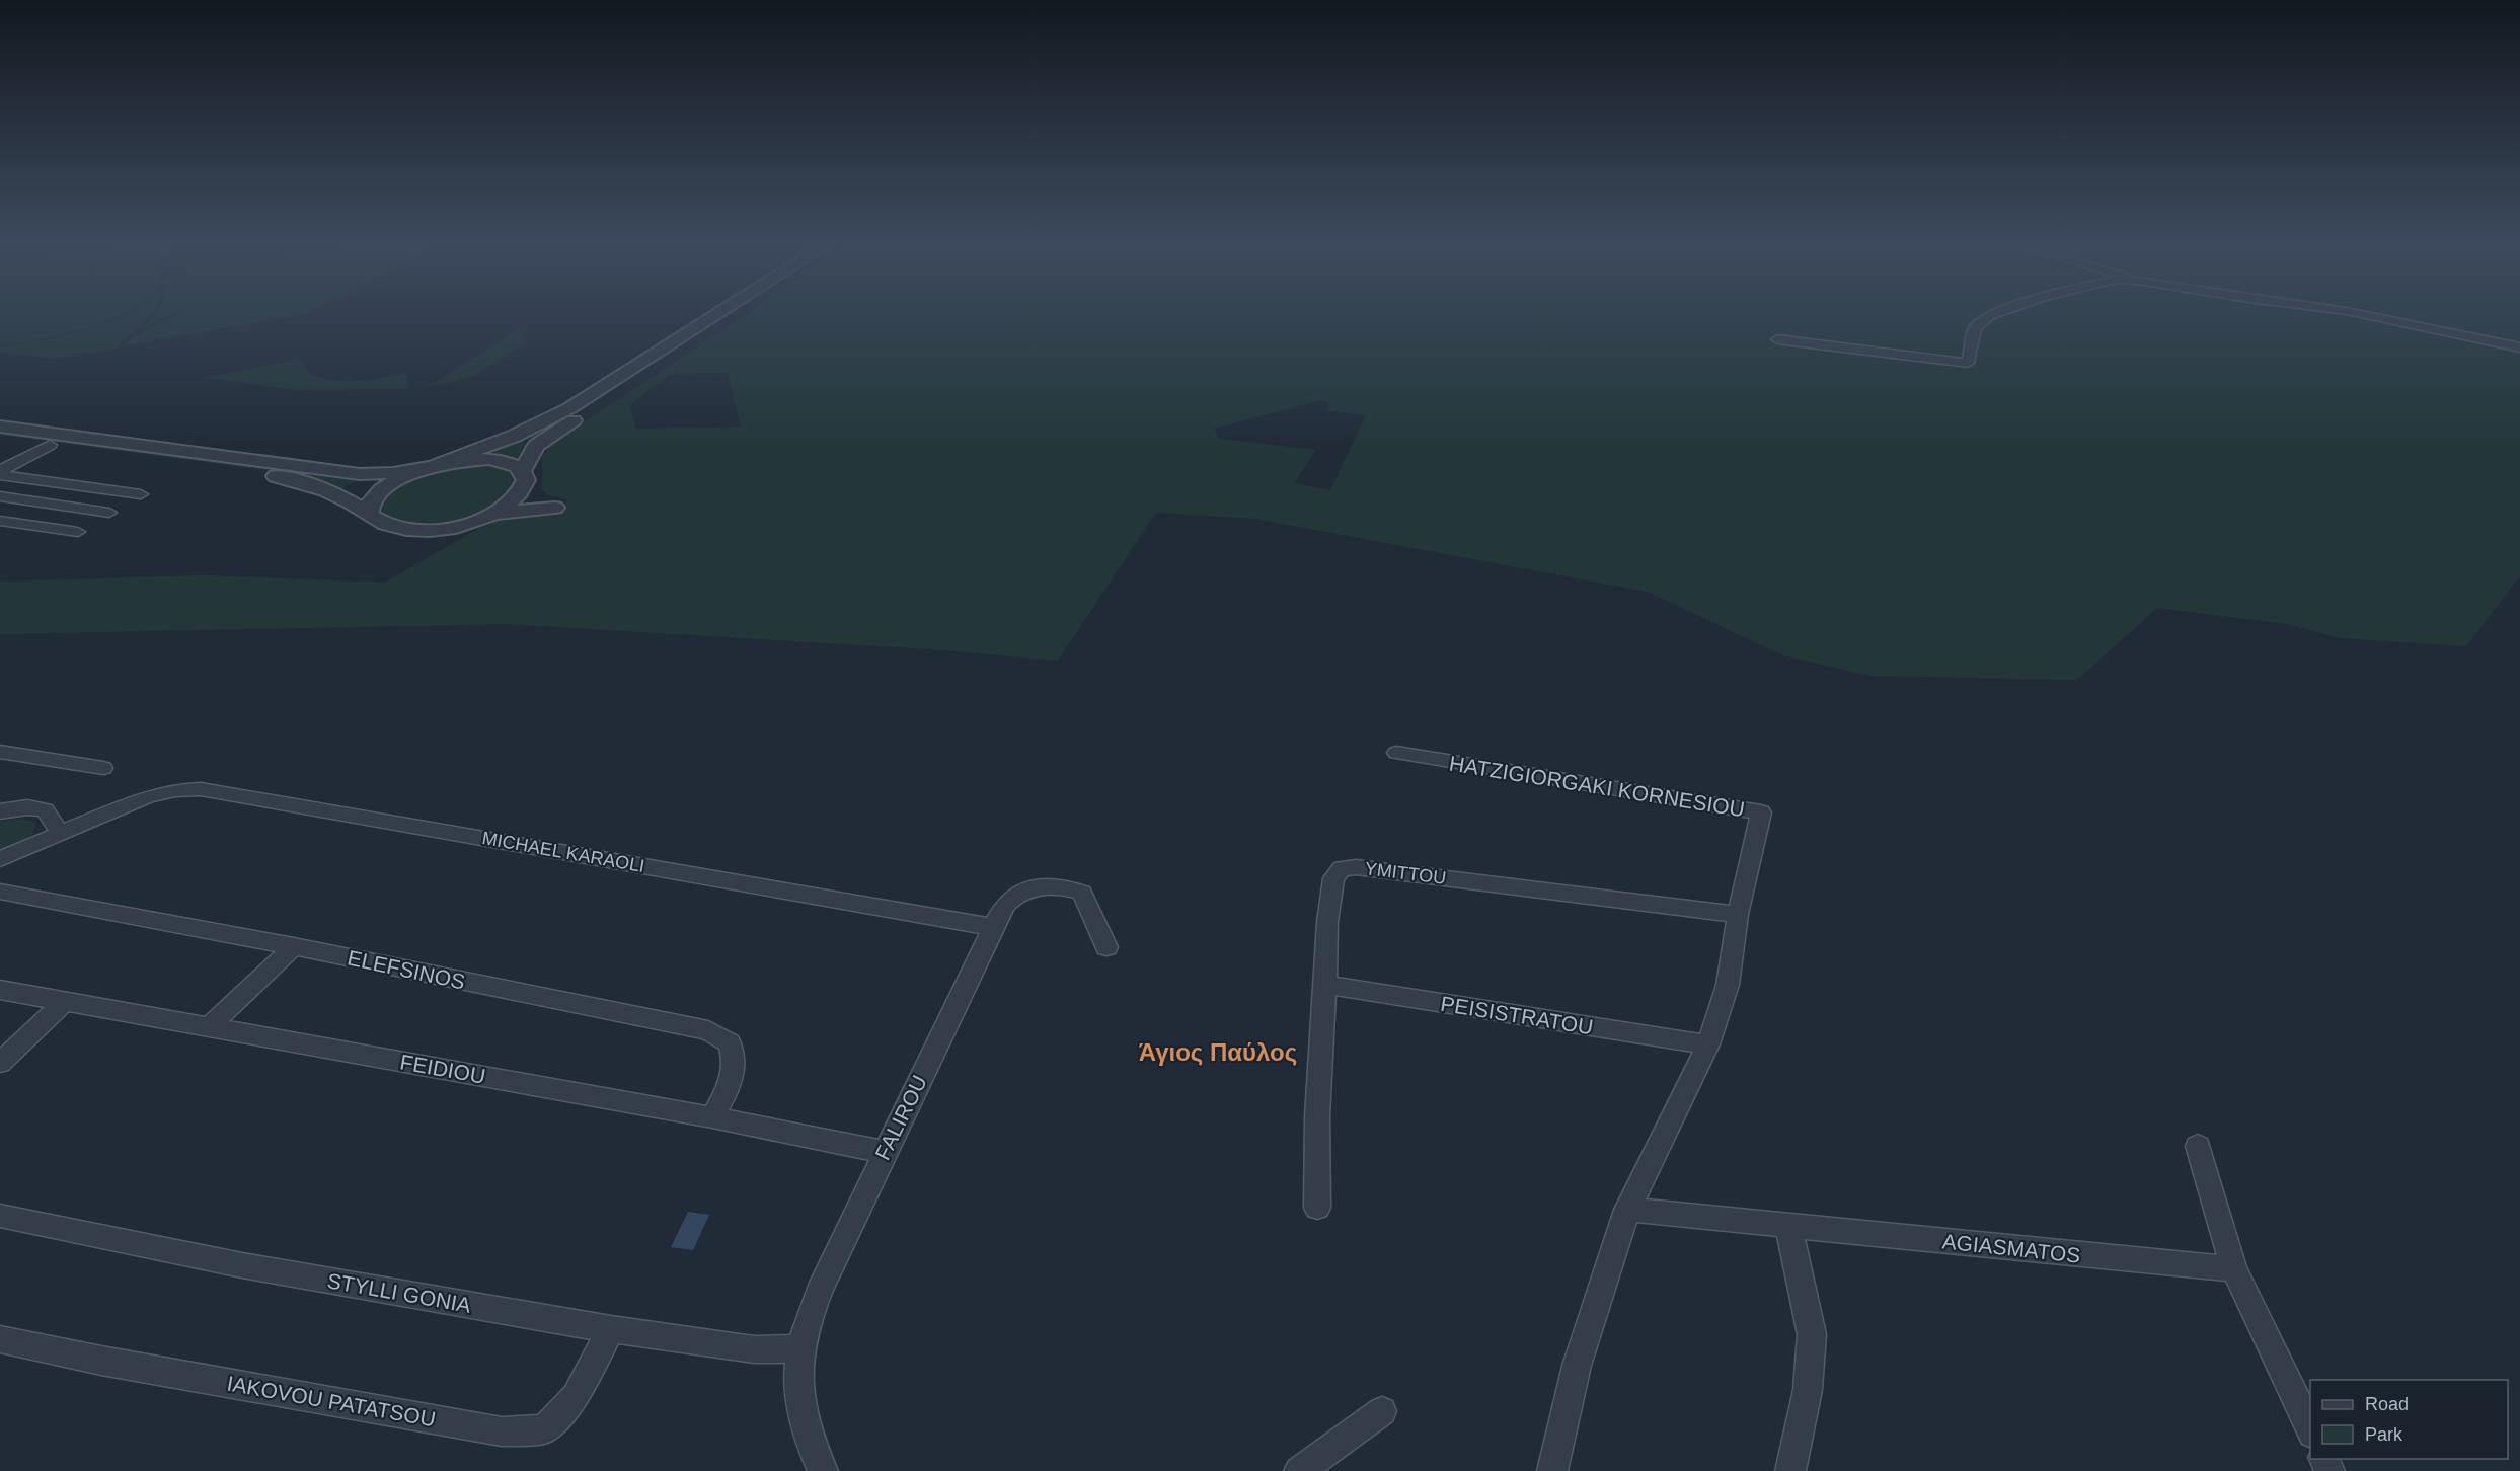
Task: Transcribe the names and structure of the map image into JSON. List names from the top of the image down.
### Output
{
  "streets": {
    "street": [
      "HATZIGIORGAKI KORNESIOU",
      "MICHAEL KARAOLI",
      "YMITTOU",
      "ELEFSINOS",
      "PEISISTRATOU",
      "FEIDIOU",
      "FALIROU",
      "AGIASMATOS",
      "STYLLI GONIA",
      "IAKOVOU PATATSOU"
    ]
  },
  "crossings": [
    ["HATZIGIORGAKI KORNESIOU", "YMITTOU"],
    ["HATZIGIORGAKI KORNESIOU", "PEISISTRATOU"],
    ["HATZIGIORGAKI KORNESIOU", "AGIASMATOS"],
    ["MICHAEL KARAOLI", "FALIROU"],
    ["YMITTOU", "PEISISTRATOU"],
    ["ELEFSINOS", "FEIDIOU"],
    ["FEIDIOU", "FALIROU"],
    ["FALIROU", "STYLLI GONIA"],
    ["STYLLI GONIA", "IAKOVOU PATATSOU"]
  ],
  "districts": ["Άγιος Παύλος"],
  "legend": ["Road", "Park"]
}
